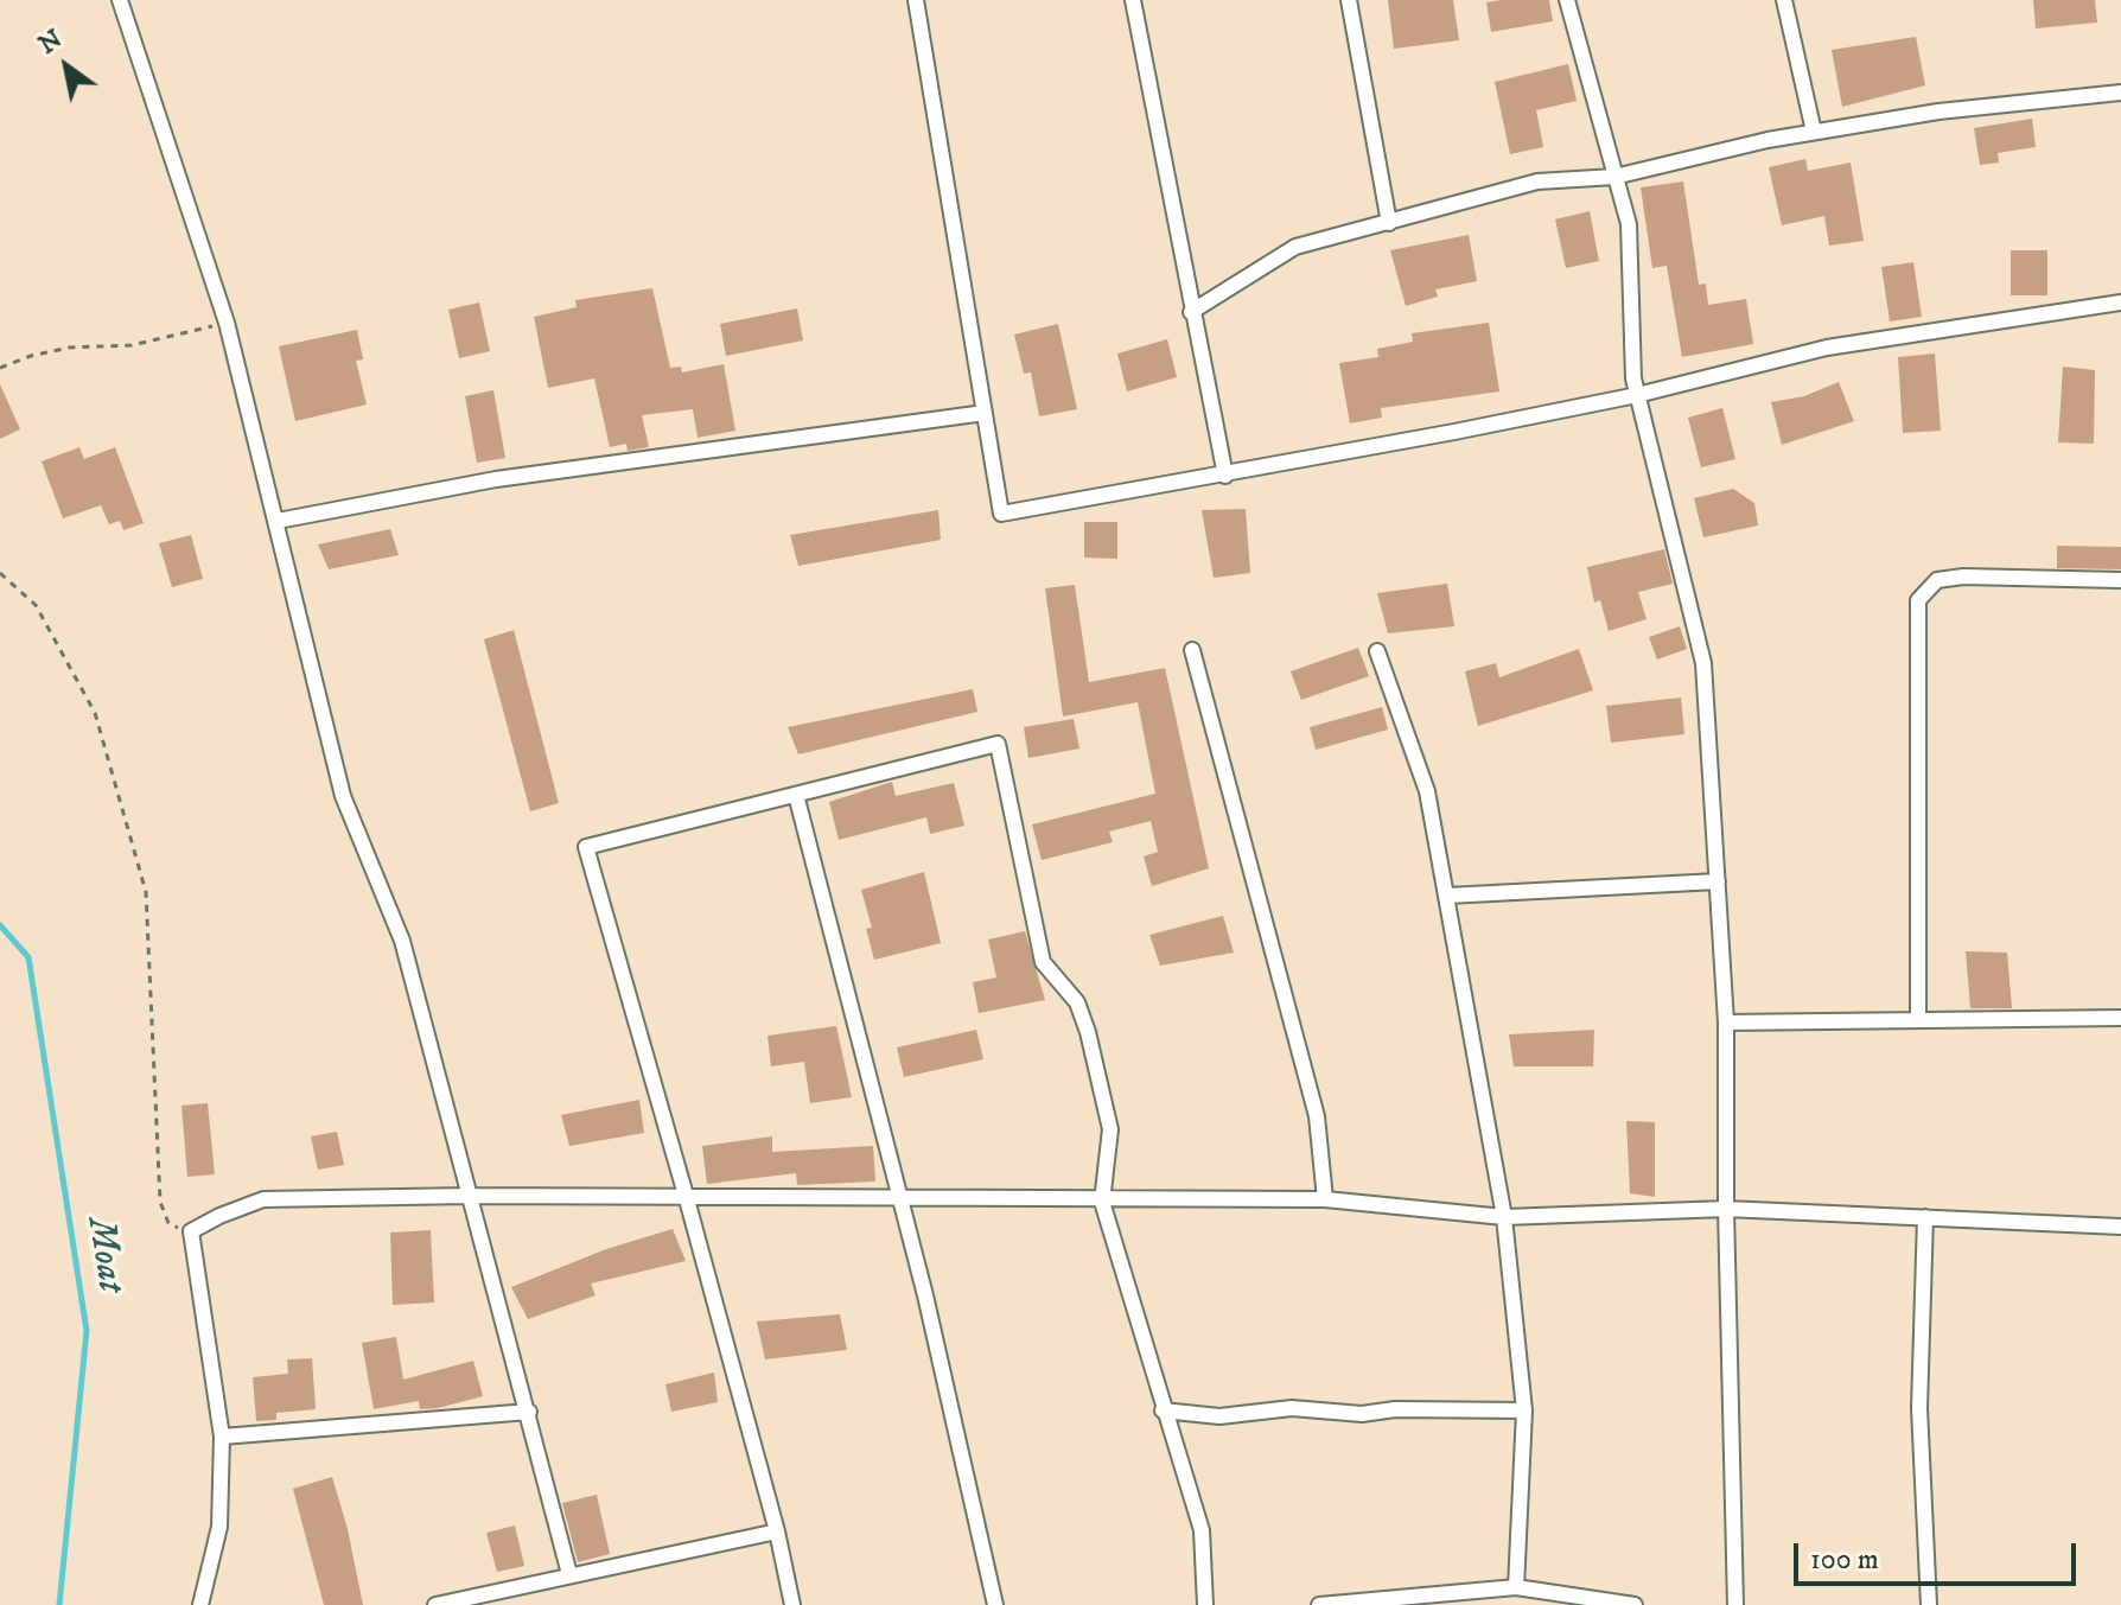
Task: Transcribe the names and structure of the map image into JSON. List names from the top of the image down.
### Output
{
  "water": ["Moat"],
  "scale_bar": "100 m",
  "north": "top left"
}
